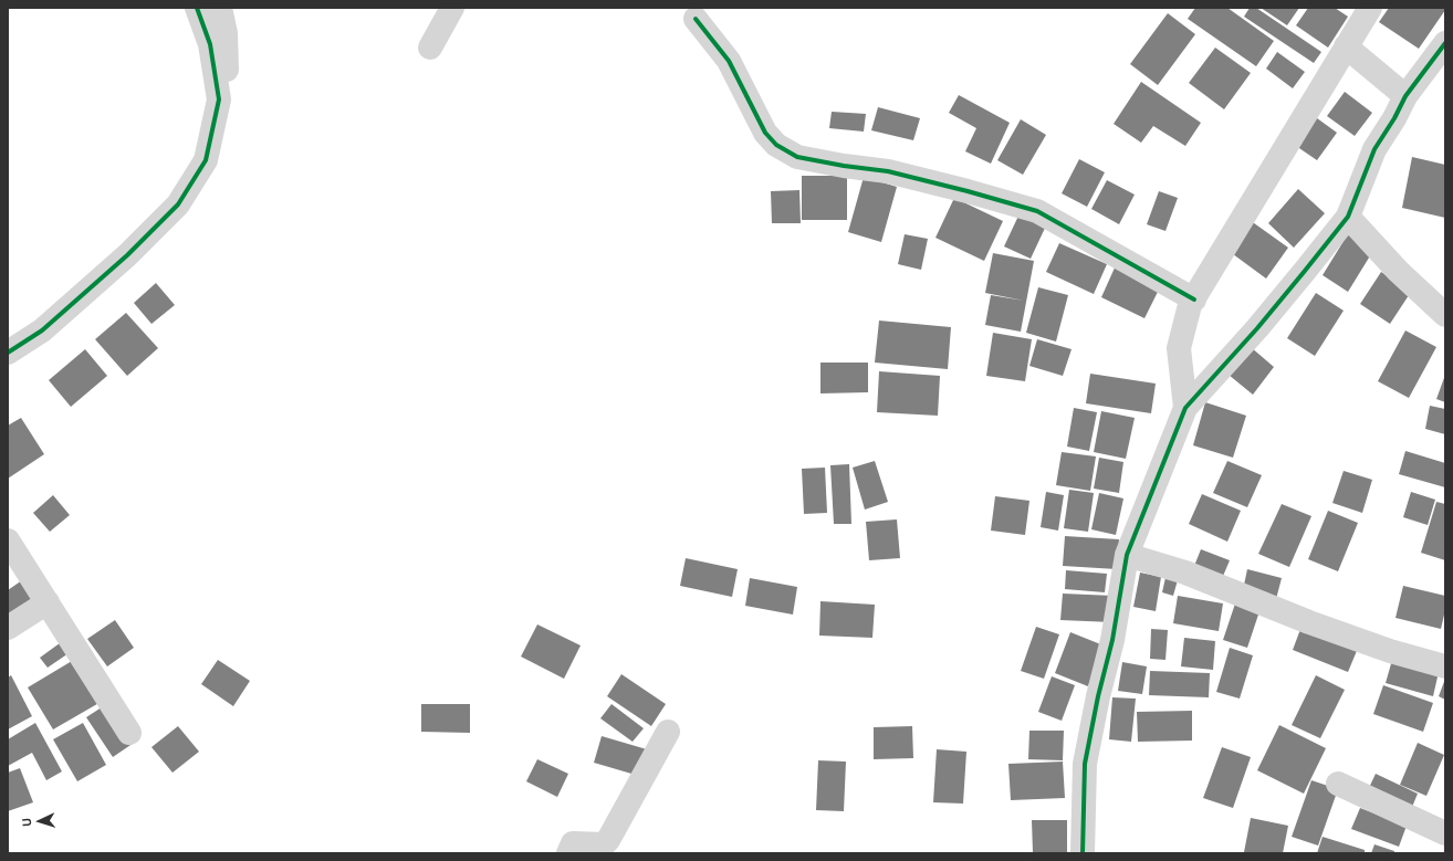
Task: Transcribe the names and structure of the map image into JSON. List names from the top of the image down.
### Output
{
  "north": "left"
}
